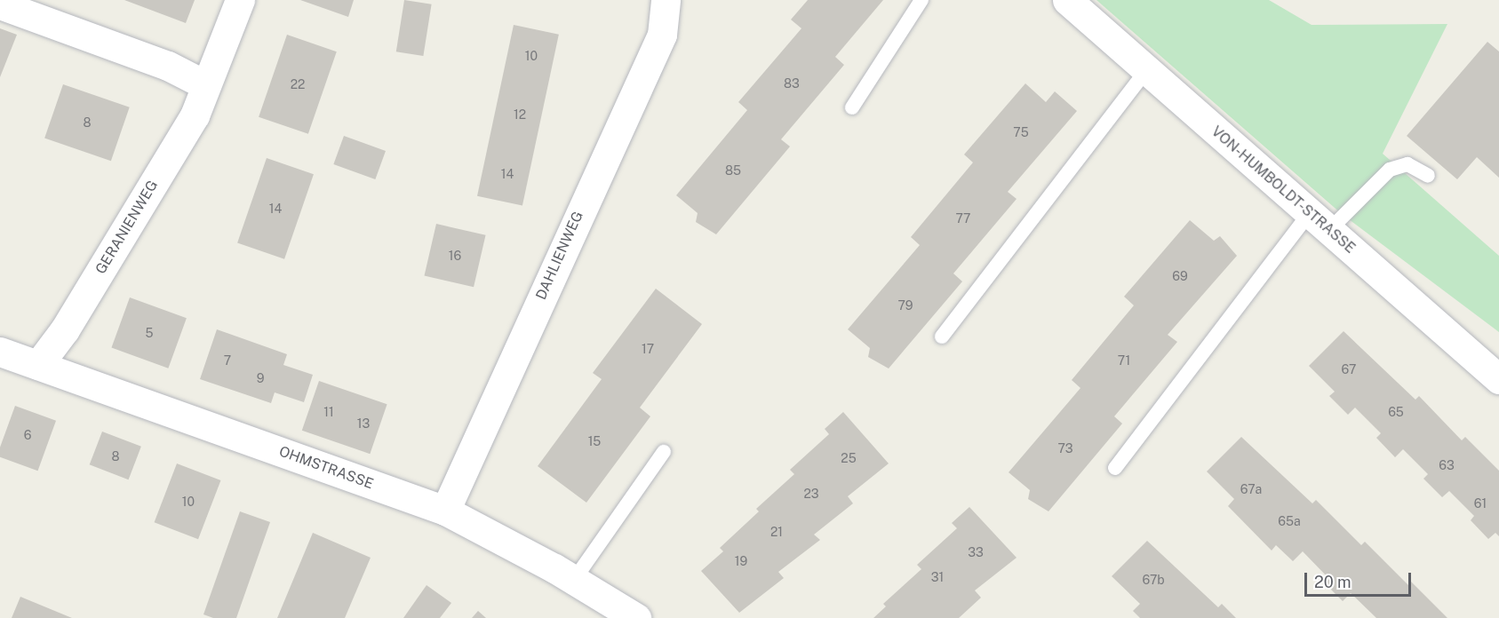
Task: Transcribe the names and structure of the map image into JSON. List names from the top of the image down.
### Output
{
  "streets": {
    "street": [
      "VON-HUMBOLDT-STRASSE",
      "GERANIENWEG",
      "DAHLIENWEG",
      "OHMSTRASSE"
    ]
  },
  "crossings": [
    ["GERANIENWEG", "OHMSTRASSE"],
    ["DAHLIENWEG", "OHMSTRASSE"]
  ],
  "house_numbers": [
    "10",
    "83",
    "22",
    "12",
    "8",
    "75",
    "85",
    "14",
    "14",
    "77",
    "16",
    "69",
    "79",
    "5",
    "17",
    "7",
    "71",
    "67",
    "9",
    "11",
    "65",
    "13",
    "6",
    "15",
    "73",
    "8",
    "25",
    "63",
    "67a",
    "23",
    "10",
    "61",
    "65a",
    "21",
    "33",
    "19",
    "31",
    "67b"
  ],
  "scale_bar": "20 m"
}
